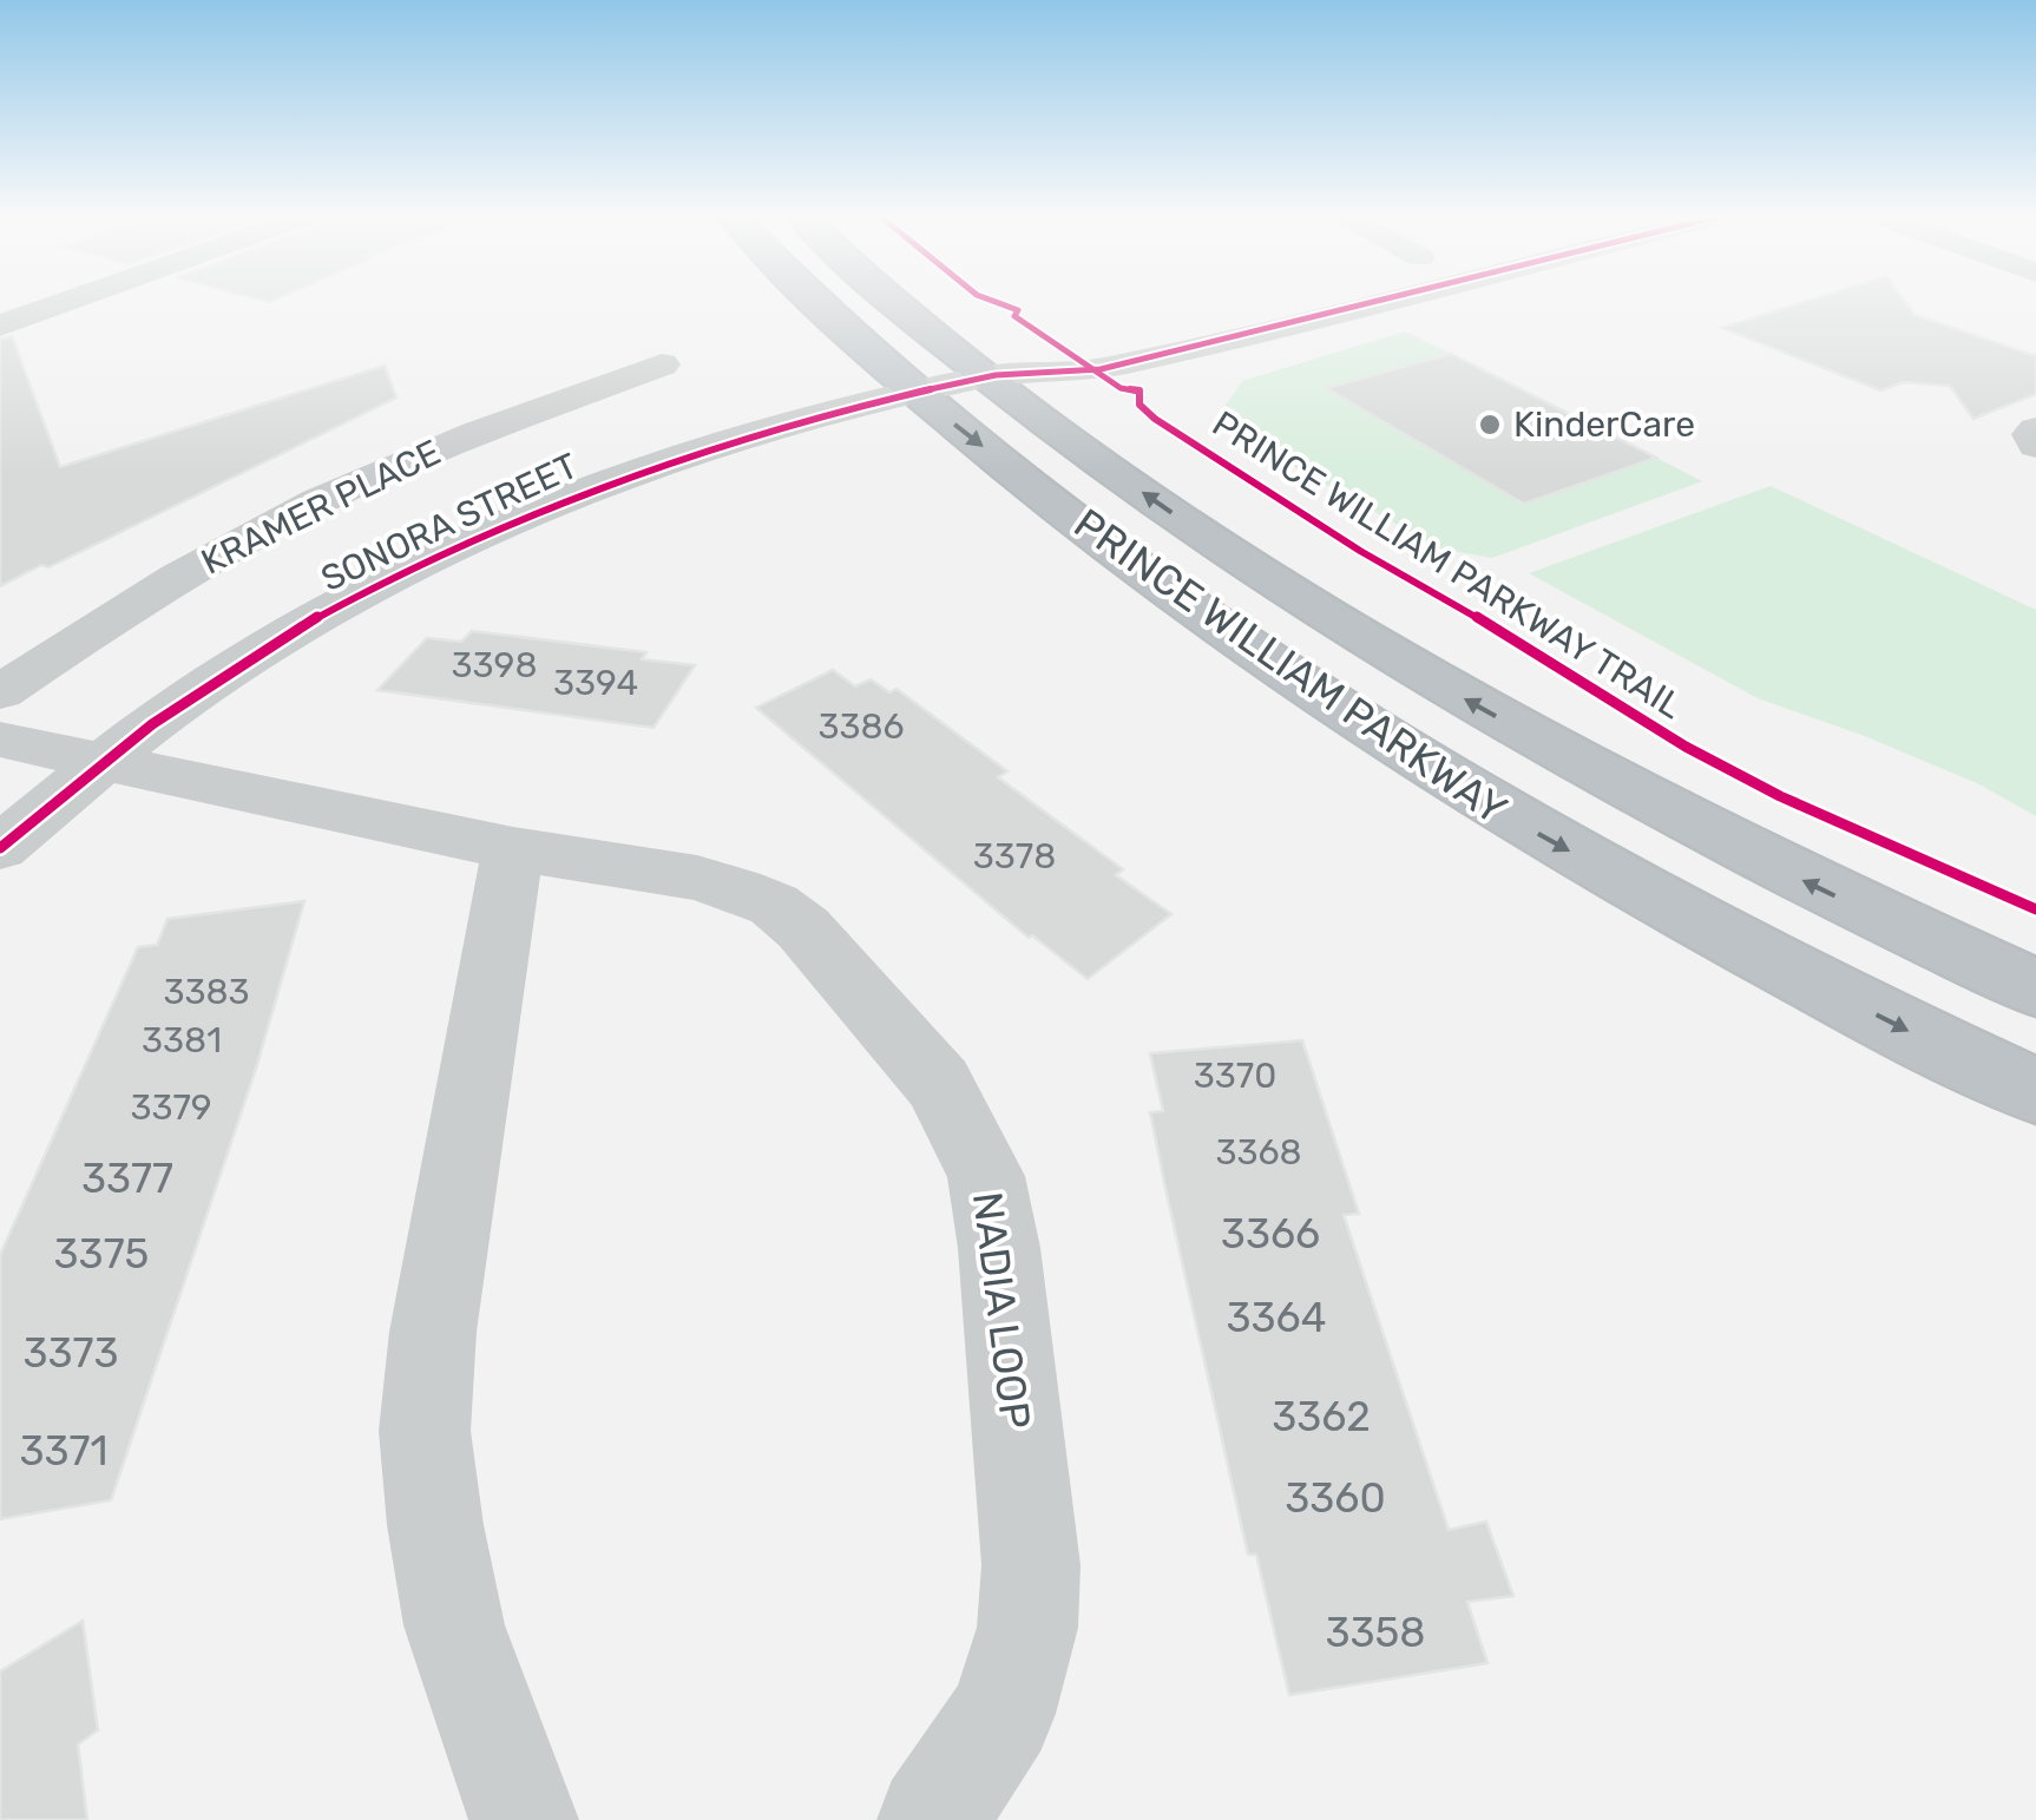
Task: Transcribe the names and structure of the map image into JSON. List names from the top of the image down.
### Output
{
  "streets": {
    "highway": ["PRINCE WILLIAM PARKWAY"],
    "street": ["KRAMER PLACE", "SONORA STREET", "NADIA LOOP"],
    "cycle path": ["PRINCE WILLIAM PARKWAY TRAIL"]
  },
  "crossings": [
    ["SONORA STREET", "PRINCE WILLIAM PARKWAY"],
    ["SONORA STREET", "NADIA LOOP"]
  ],
  "places": ["KinderCare"],
  "house_numbers": [
    "3398",
    "3394",
    "3386",
    "3378",
    "3383",
    "3381",
    "3370",
    "3379",
    "3368",
    "3377",
    "3366",
    "3375",
    "3364",
    "3373",
    "3362",
    "3371",
    "3360",
    "3358"
  ]
}
